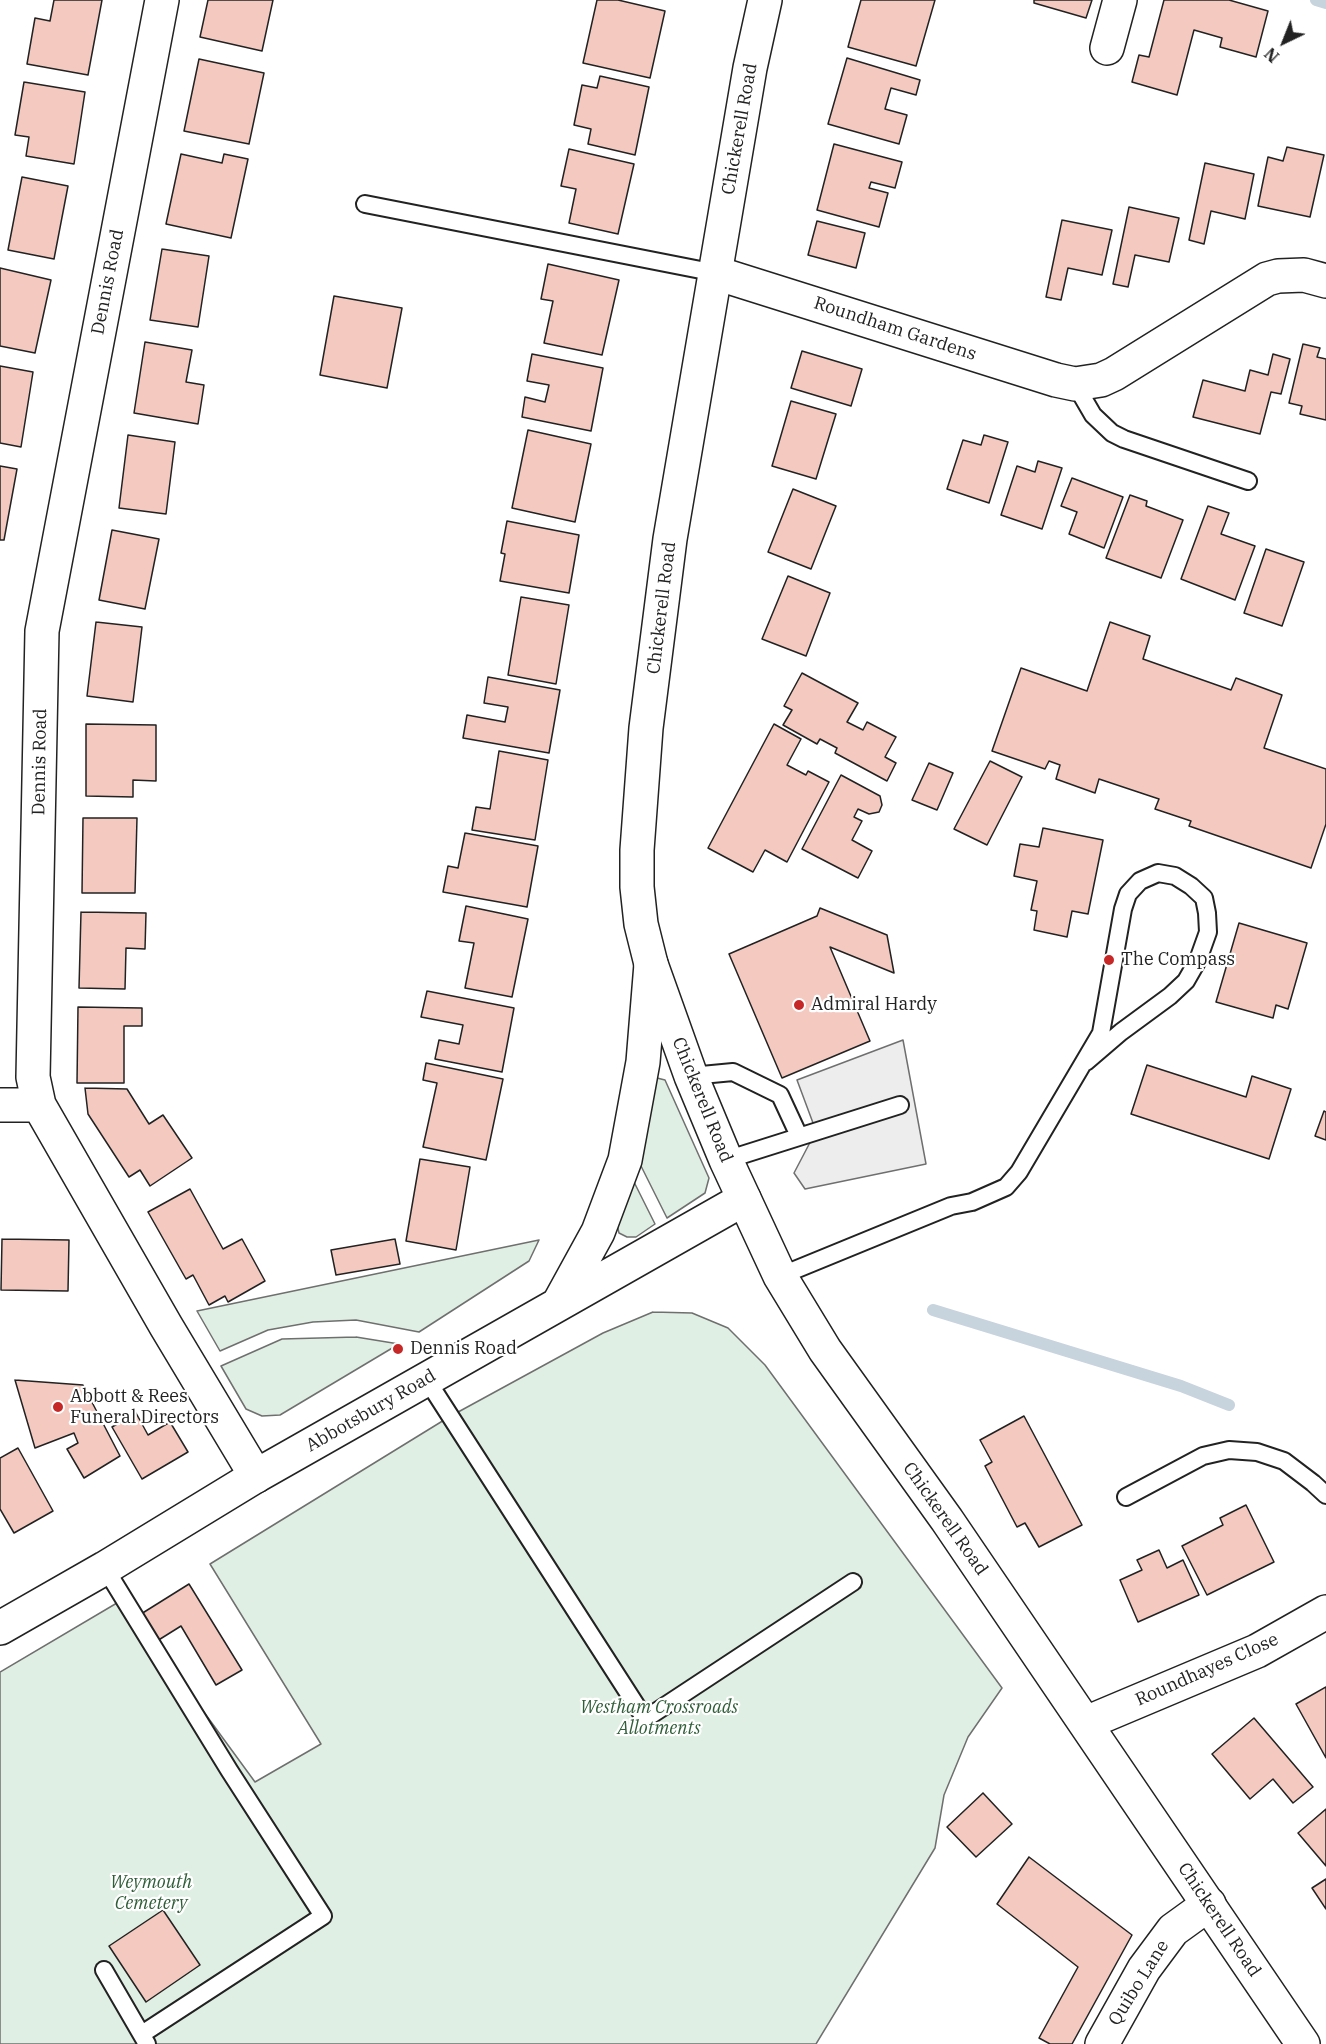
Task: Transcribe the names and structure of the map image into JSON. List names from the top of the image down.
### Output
{
  "streets": {
    "street": [
      "Chickerell Road",
      "Dennis Road",
      "Roundham Gardens",
      "Abbotsbury Road",
      "Roundhayes Close",
      "Quibo Lane"
    ]
  },
  "crossings": [
    ["Chickerell Road", "Roundham Gardens"],
    ["Chickerell Road", "Abbotsbury Road"],
    ["Chickerell Road", "Roundhayes Close"],
    ["Chickerell Road", "Quibo Lane"],
    ["Dennis Road", "Abbotsbury Road"]
  ],
  "parks": ["Westham Crossroads Allotments", "Weymouth Cemetery"],
  "places": [
    "The Compass",
    "Admiral Hardy",
    "Dennis Road",
    "Abbott & Rees Funeral Directors"
  ],
  "north": "bottom left"
}
